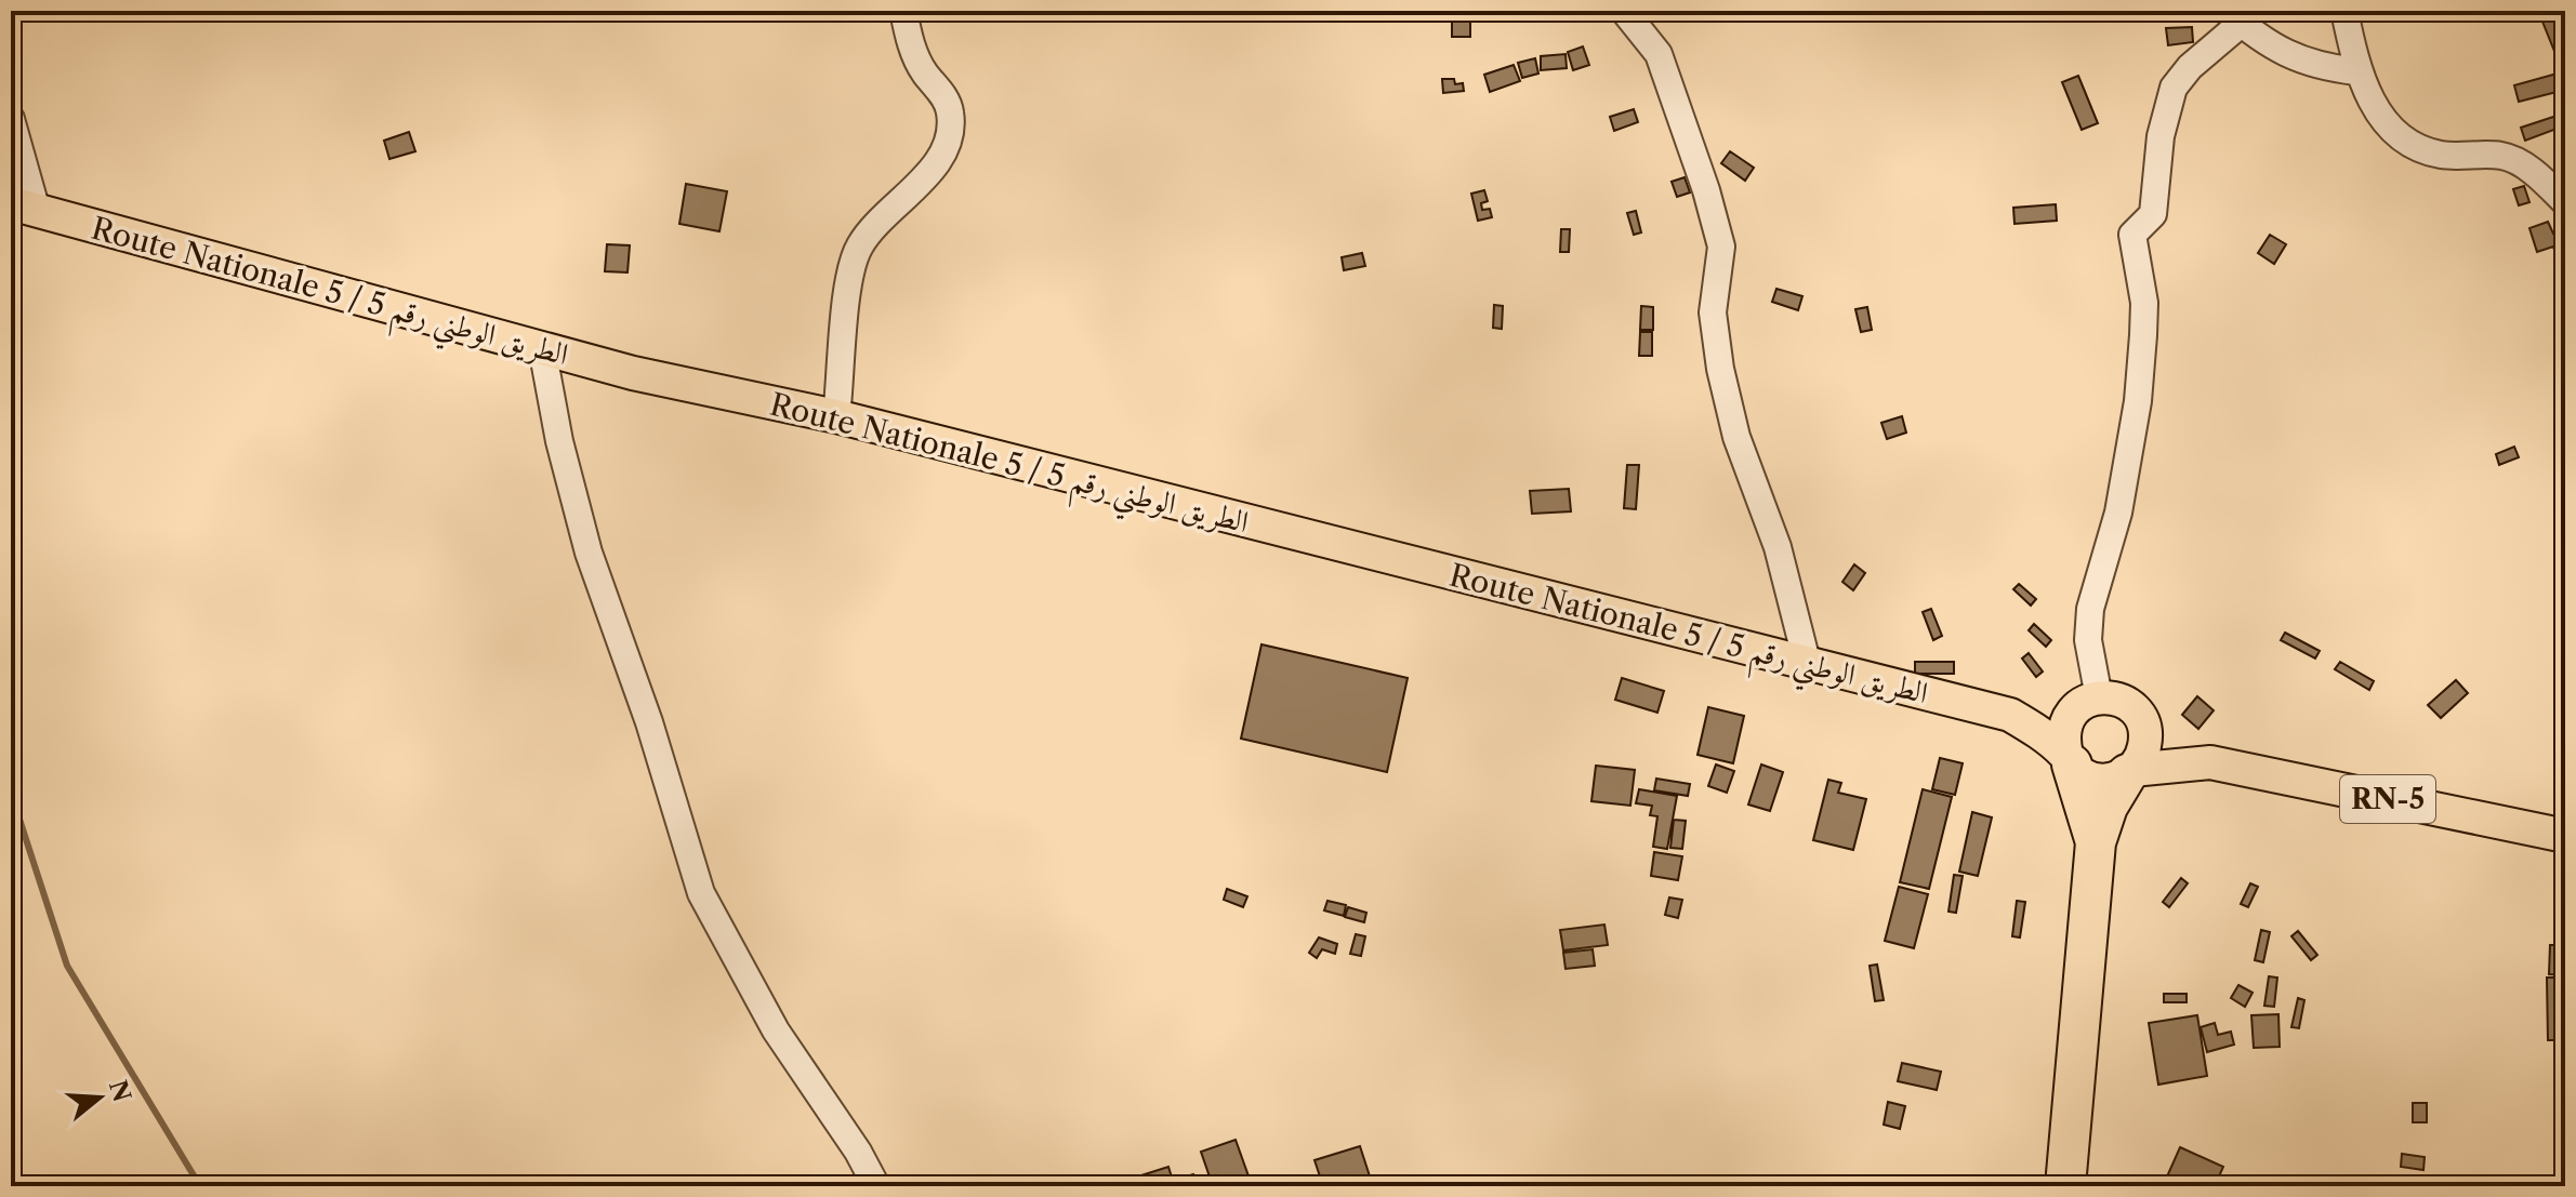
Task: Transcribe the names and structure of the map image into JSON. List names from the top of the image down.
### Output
{
  "streets": {
    "main road": ["Route Nationale 5 / الطريق الوطني رقم 5", "RN-5"]
  },
  "north": "right"
}
